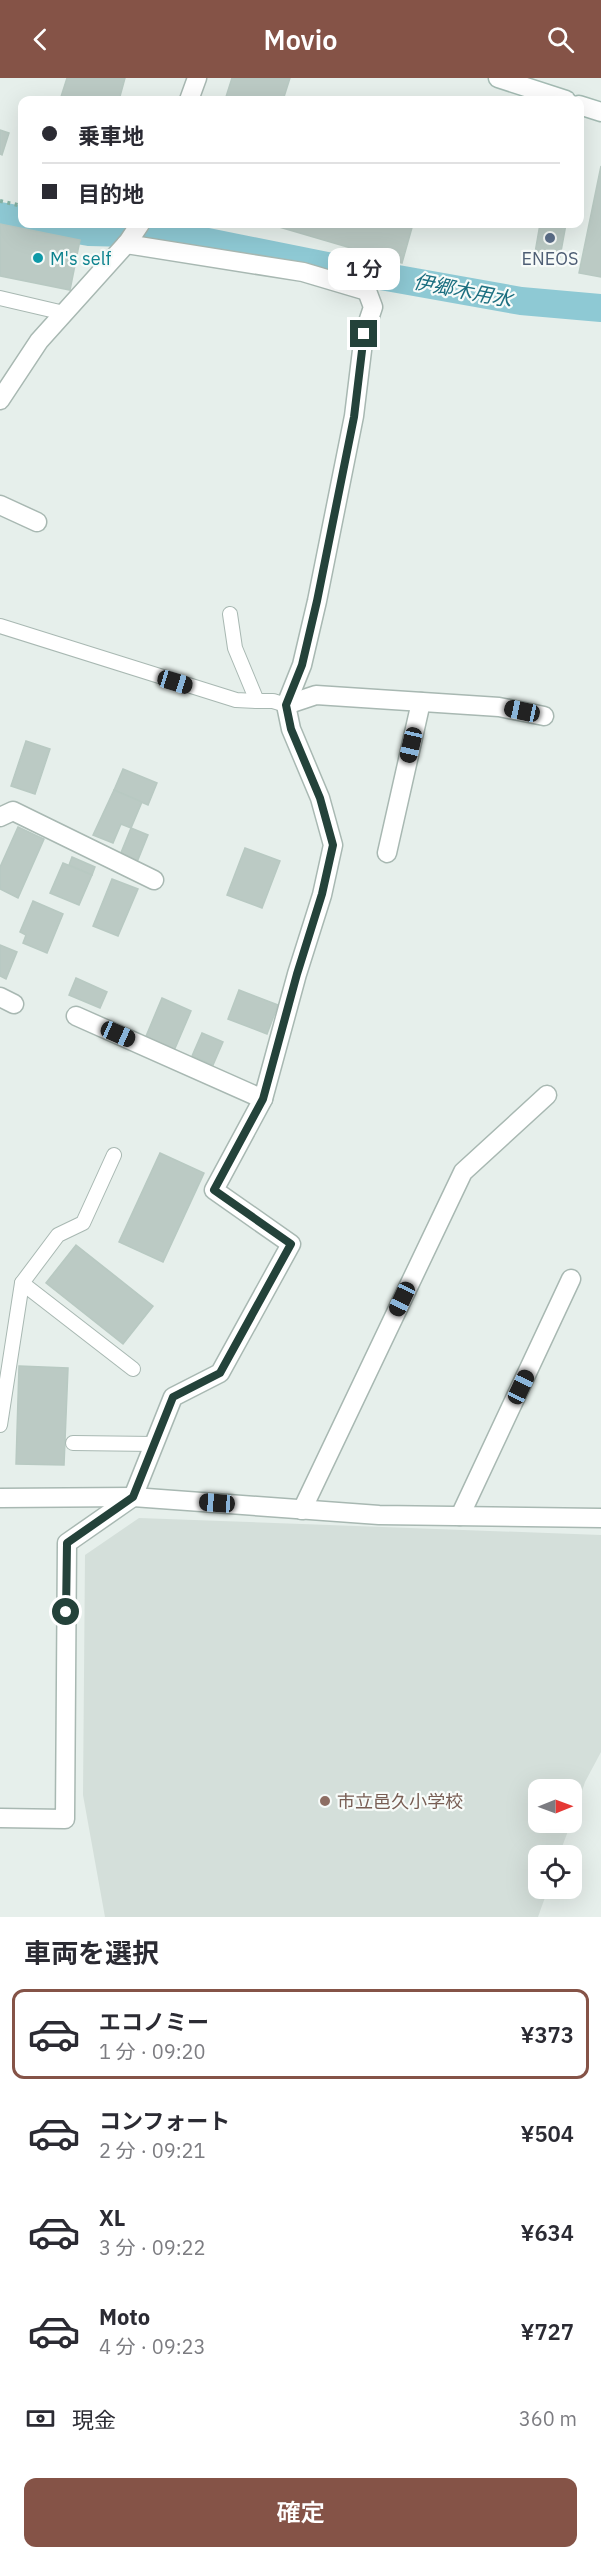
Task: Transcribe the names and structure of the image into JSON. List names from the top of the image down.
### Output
{
  "water": ["伊郷木用水"],
  "places": ["ENEOS", "M's self", "市立邑久小学校"],
  "north": "right",
  "page": {
    "header": "Movio",
    "banner": ["乗車地", "目的地"],
    "bubble": "1 分",
    "heading": "車両を選択",
    "list": [
      {
        "name": "エコノミー",
        "note": "1 分 · 09:20",
        "value": "¥373"
      },
      {
        "name": "コンフォート",
        "note": "2 分 · 09:21",
        "value": "¥504"
      },
      {
        "name": "XL",
        "note": "3 分 · 09:22",
        "value": "¥634"
      },
      {
        "name": "Moto",
        "note": "4 分 · 09:23",
        "value": "¥727"
      }
    ],
    "pay": ["現金", "360 m"],
    "buttons": "確定"
  }
}
